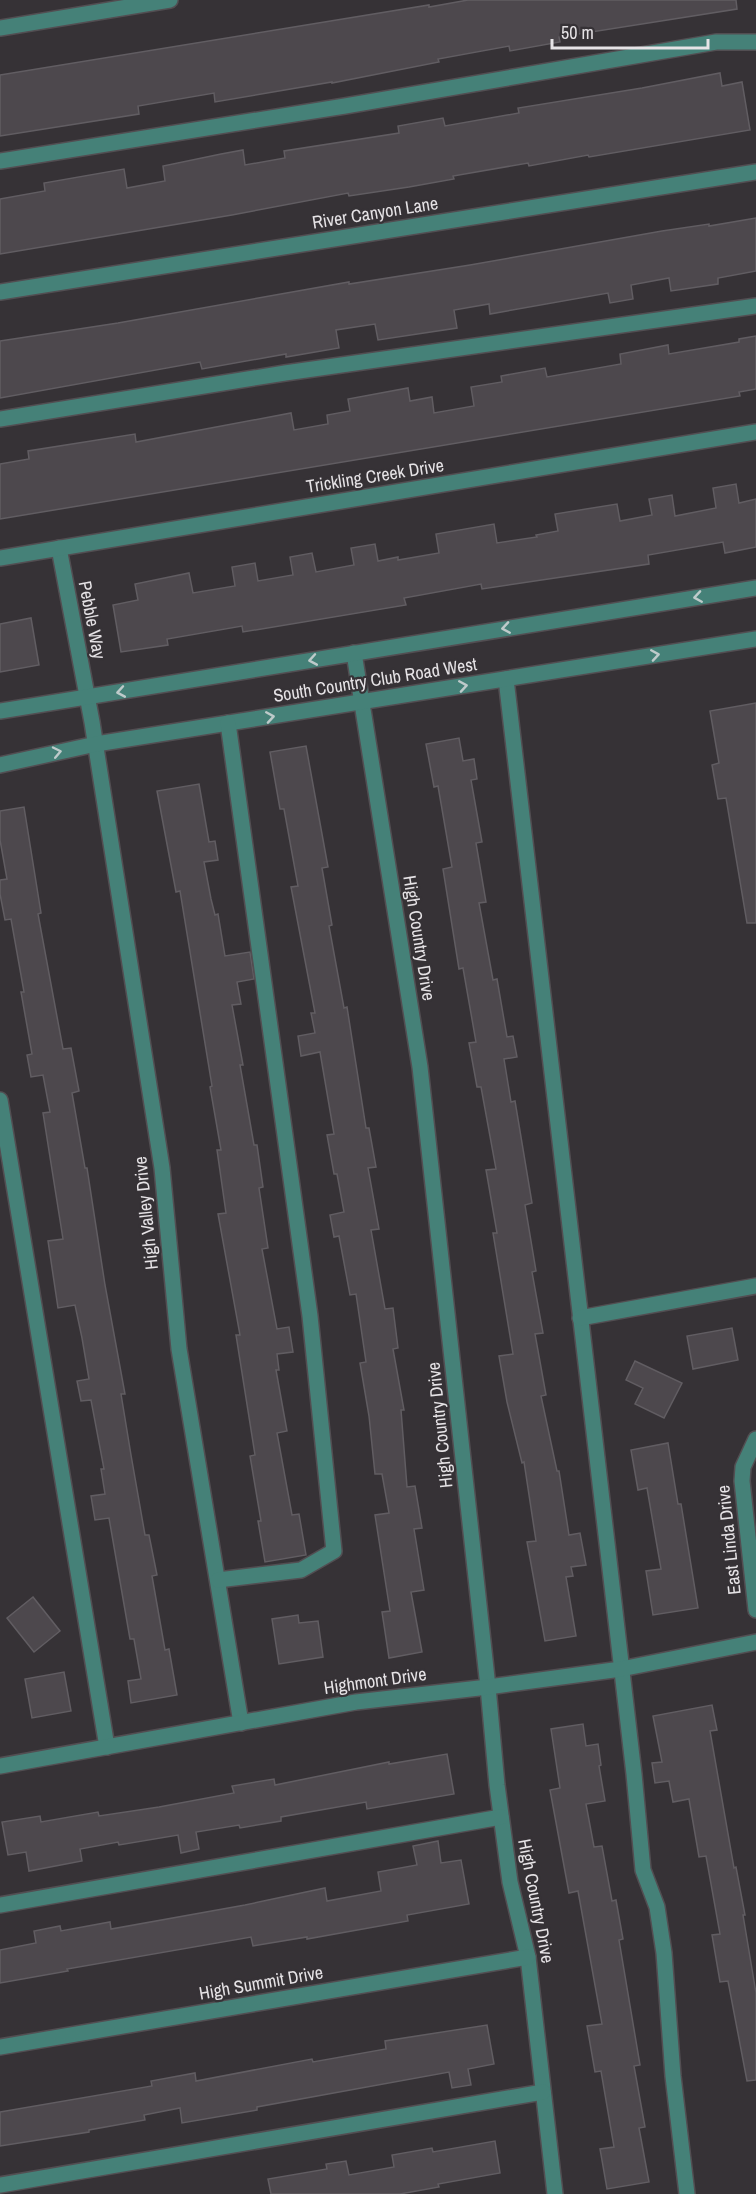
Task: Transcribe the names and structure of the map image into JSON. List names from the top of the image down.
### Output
{
  "streets": {
    "street": [
      "River Canyon Lane",
      "Trickling Creek Drive",
      "Pebble Way",
      "South Country Club Road West",
      "High Country Drive",
      "High Valley Drive",
      "East Linda Drive",
      "Highmont Drive",
      "High Summit Drive"
    ]
  },
  "crossings": [
    ["Trickling Creek Drive", "Pebble Way"],
    ["Pebble Way", "South Country Club Road West"],
    ["Pebble Way", "High Valley Drive"],
    ["South Country Club Road West", "High Country Drive"],
    ["South Country Club Road West", "High Valley Drive"],
    ["High Country Drive", "Highmont Drive"],
    ["High Country Drive", "High Summit Drive"],
    ["High Valley Drive", "Highmont Drive"]
  ],
  "scale_bar": "50 m"
}
